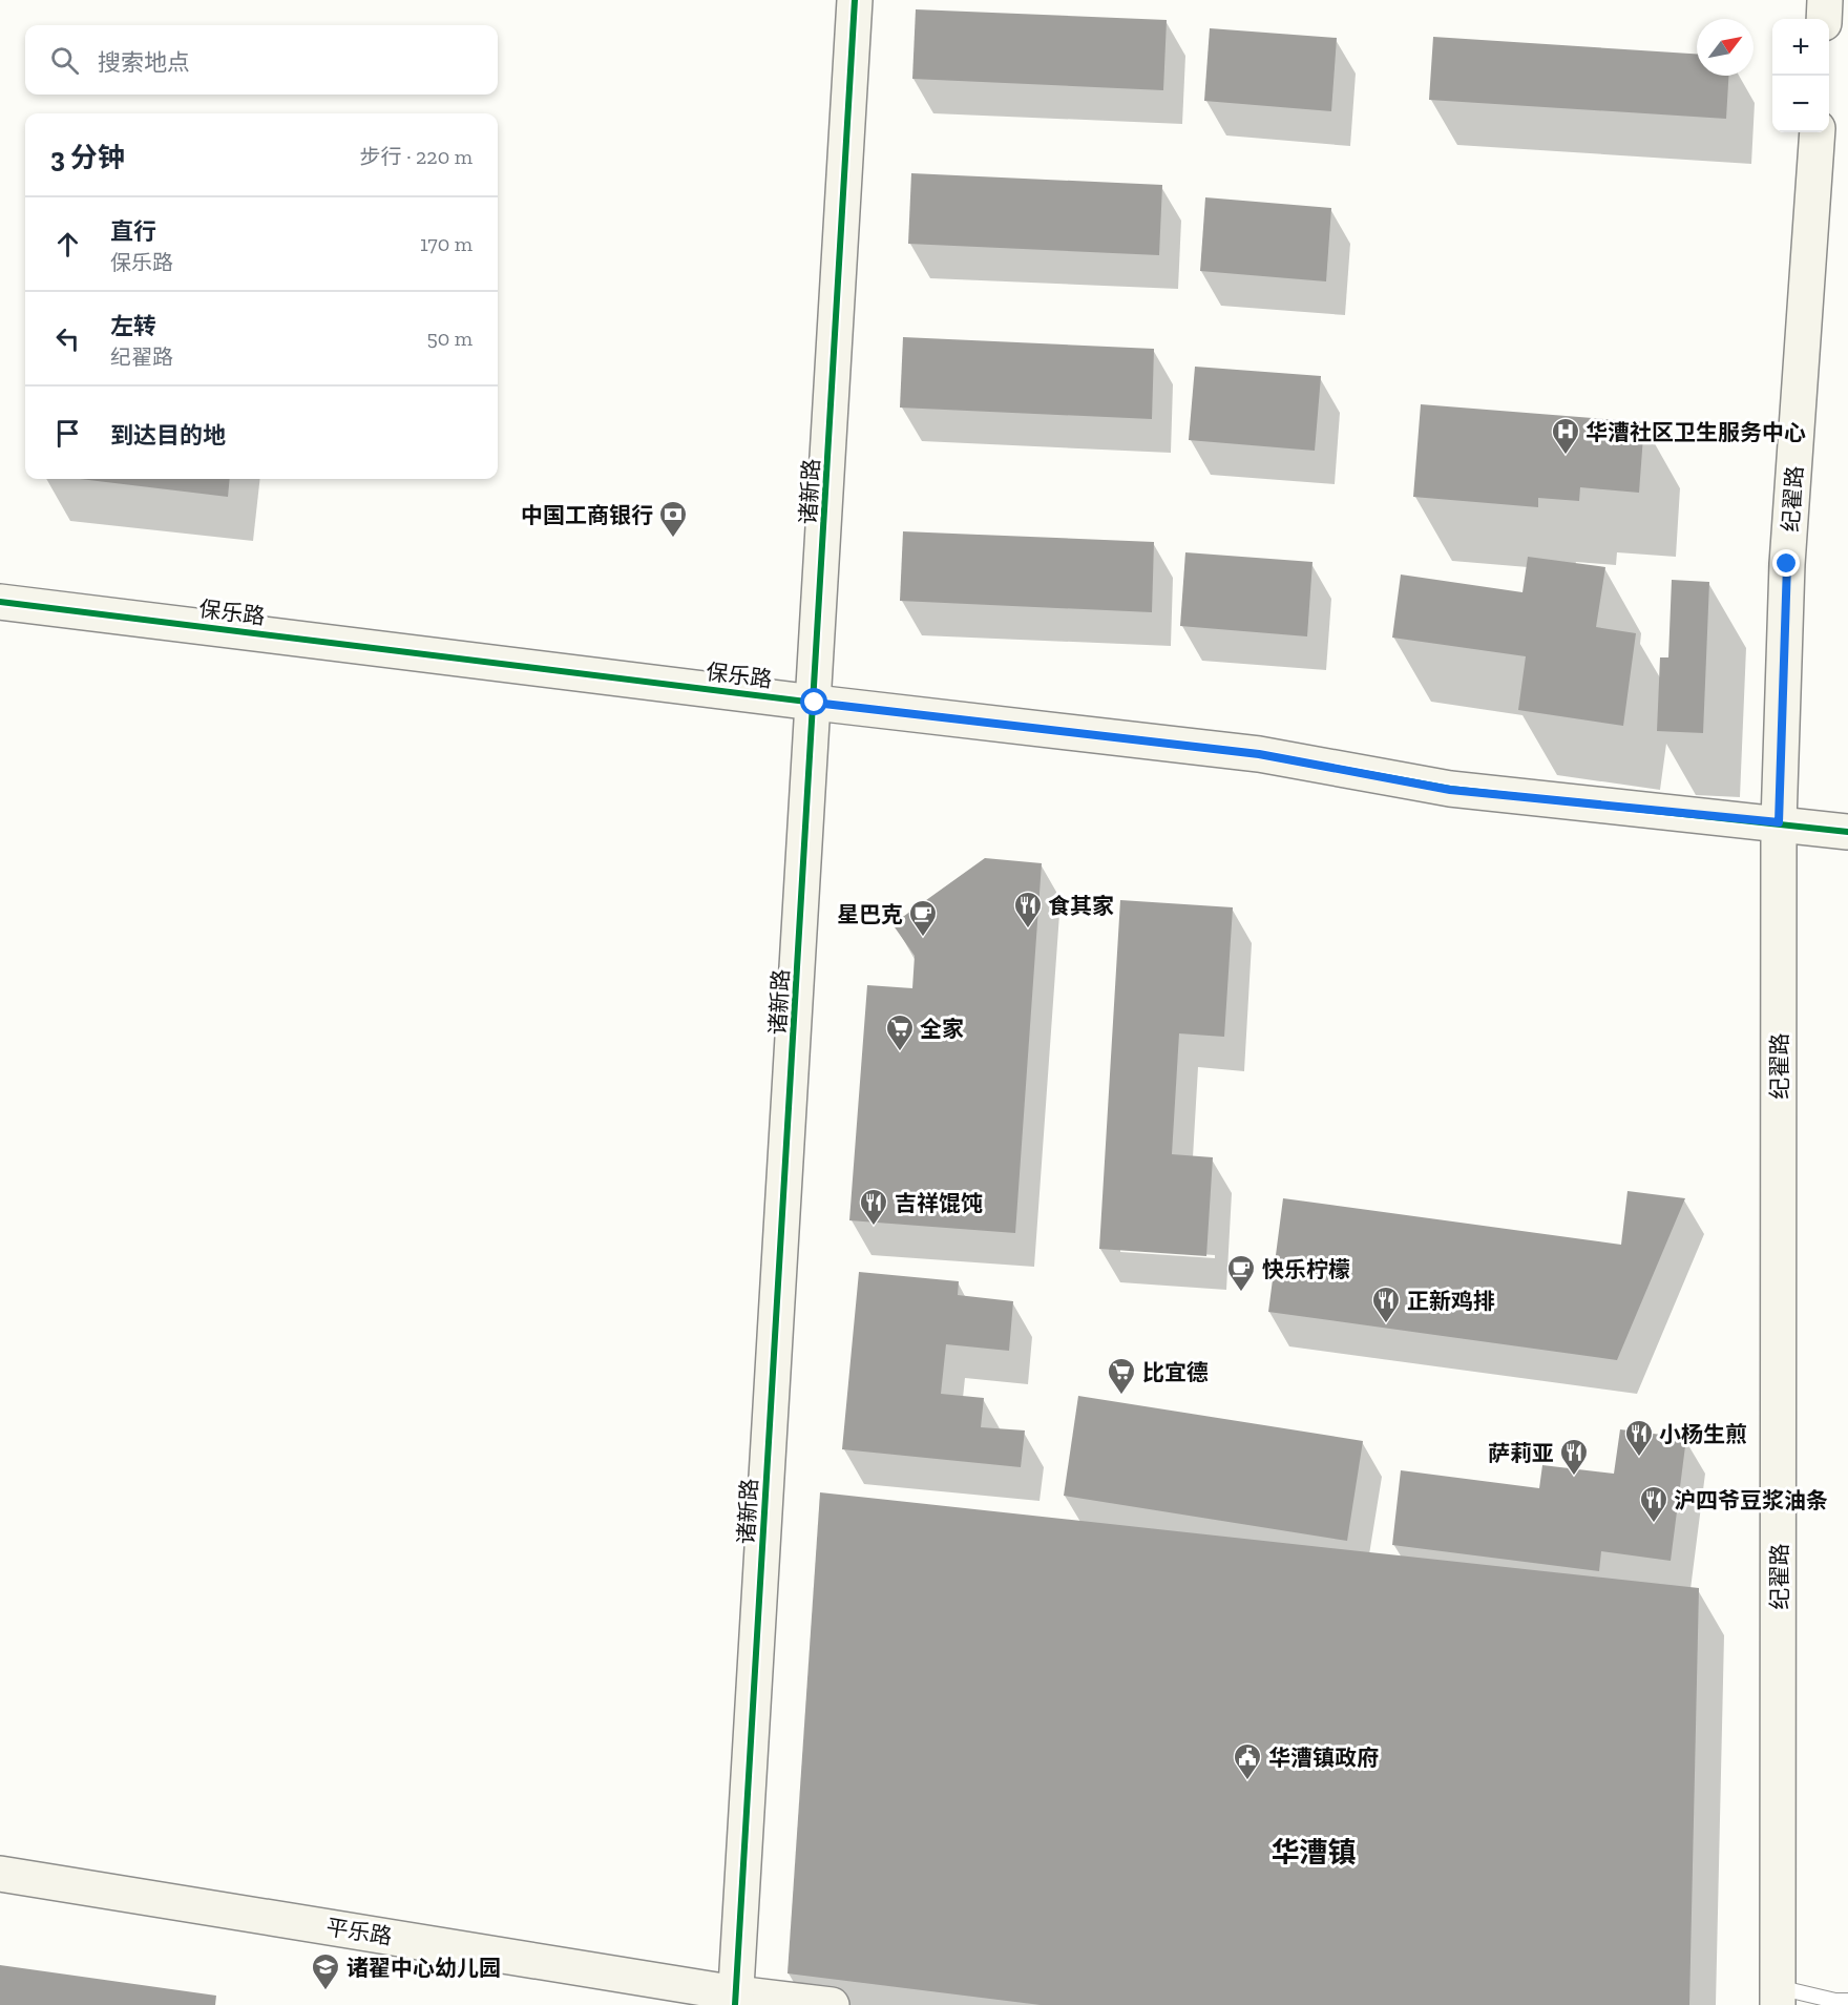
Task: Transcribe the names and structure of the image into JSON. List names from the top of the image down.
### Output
{
  "streets": {
    "street": [
      "诸新路",
      "纪翟路",
      "保乐路",
      "平乐路"
    ]
  },
  "crossings": [
    ["诸新路", "保乐路"],
    ["诸新路", "平乐路"],
    ["纪翟路", "保乐路"]
  ],
  "districts": ["华漕镇"],
  "places": {
    "hospital": ["华漕社区卫生服务中心"],
    "bank": ["中国工商银行"],
    "restaurant": [
      "食其家",
      "吉祥馄饨",
      "正新鸡排",
      "小杨生煎",
      "萨莉亚",
      "沪四爷豆浆油条"
    ],
    "cafe": ["星巴克", "快乐柠檬"],
    "supermarket": ["全家", "比宜德"],
    "public building": ["华漕镇政府"],
    "school or university": ["诸翟中心幼儿园"]
  },
  "north": "top right",
  "page": {
    "map_buttons": ["+", "−"],
    "search": "搜索地点",
    "heading": ["3 分钟", "步行 · 220 m"],
    "list": [
      ["直行", "保乐路", "170 m"],
      ["左转", "纪翟路", "50 m"],
      "到达目的地"
    ]
  }
}
